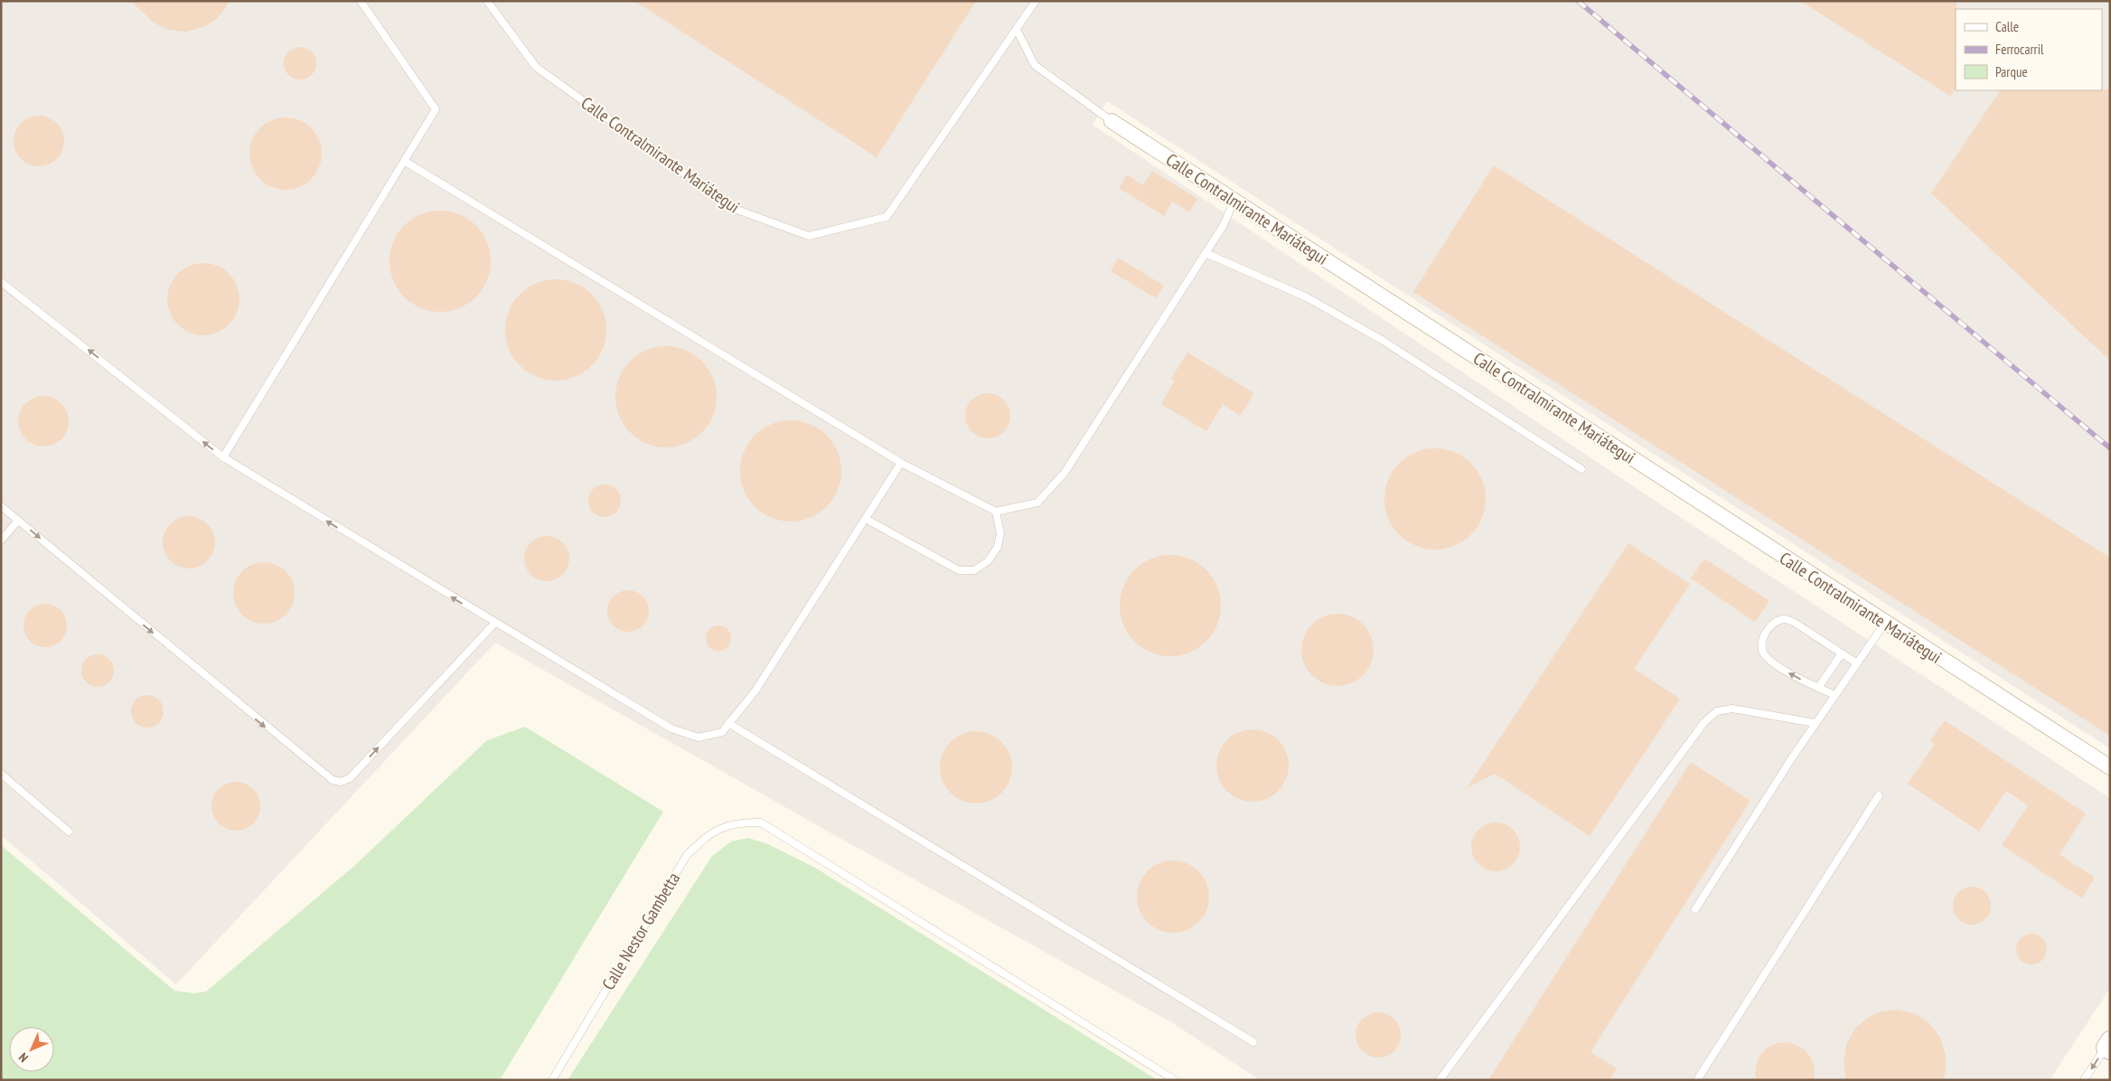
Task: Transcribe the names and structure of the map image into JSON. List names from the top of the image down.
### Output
{
  "streets": {
    "street": ["Calle Contralmirante Mariátegui"],
    "lane": ["Calle Nestor Gambetta"]
  },
  "legend": ["Calle", "Ferrocarril", "Parque"],
  "north": "bottom left"
}
